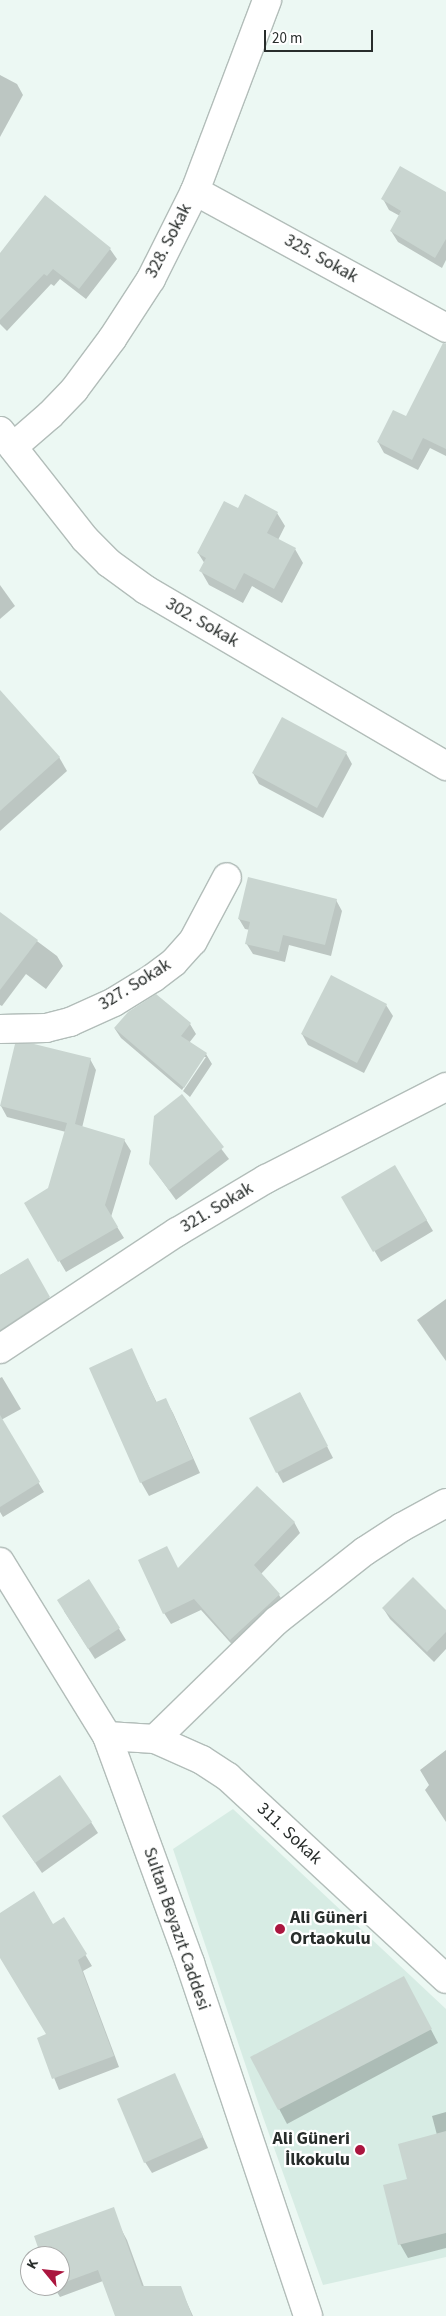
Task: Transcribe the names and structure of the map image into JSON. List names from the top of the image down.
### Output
{
  "streets": {
    "street": [
      "328. Sokak",
      "325. Sokak",
      "302. Sokak",
      "327. Sokak",
      "321. Sokak",
      "311. Sokak",
      "Sultan Beyazıt Caddesi"
    ]
  },
  "crossings": [
    ["328. Sokak", "325. Sokak"],
    ["328. Sokak", "302. Sokak"],
    ["311. Sokak", "Sultan Beyazıt Caddesi"]
  ],
  "places": ["Ali Güneri Ortaokulu", "Ali Güneri İlkokulu"],
  "scale_bar": "20 m",
  "north": "top left"
}
